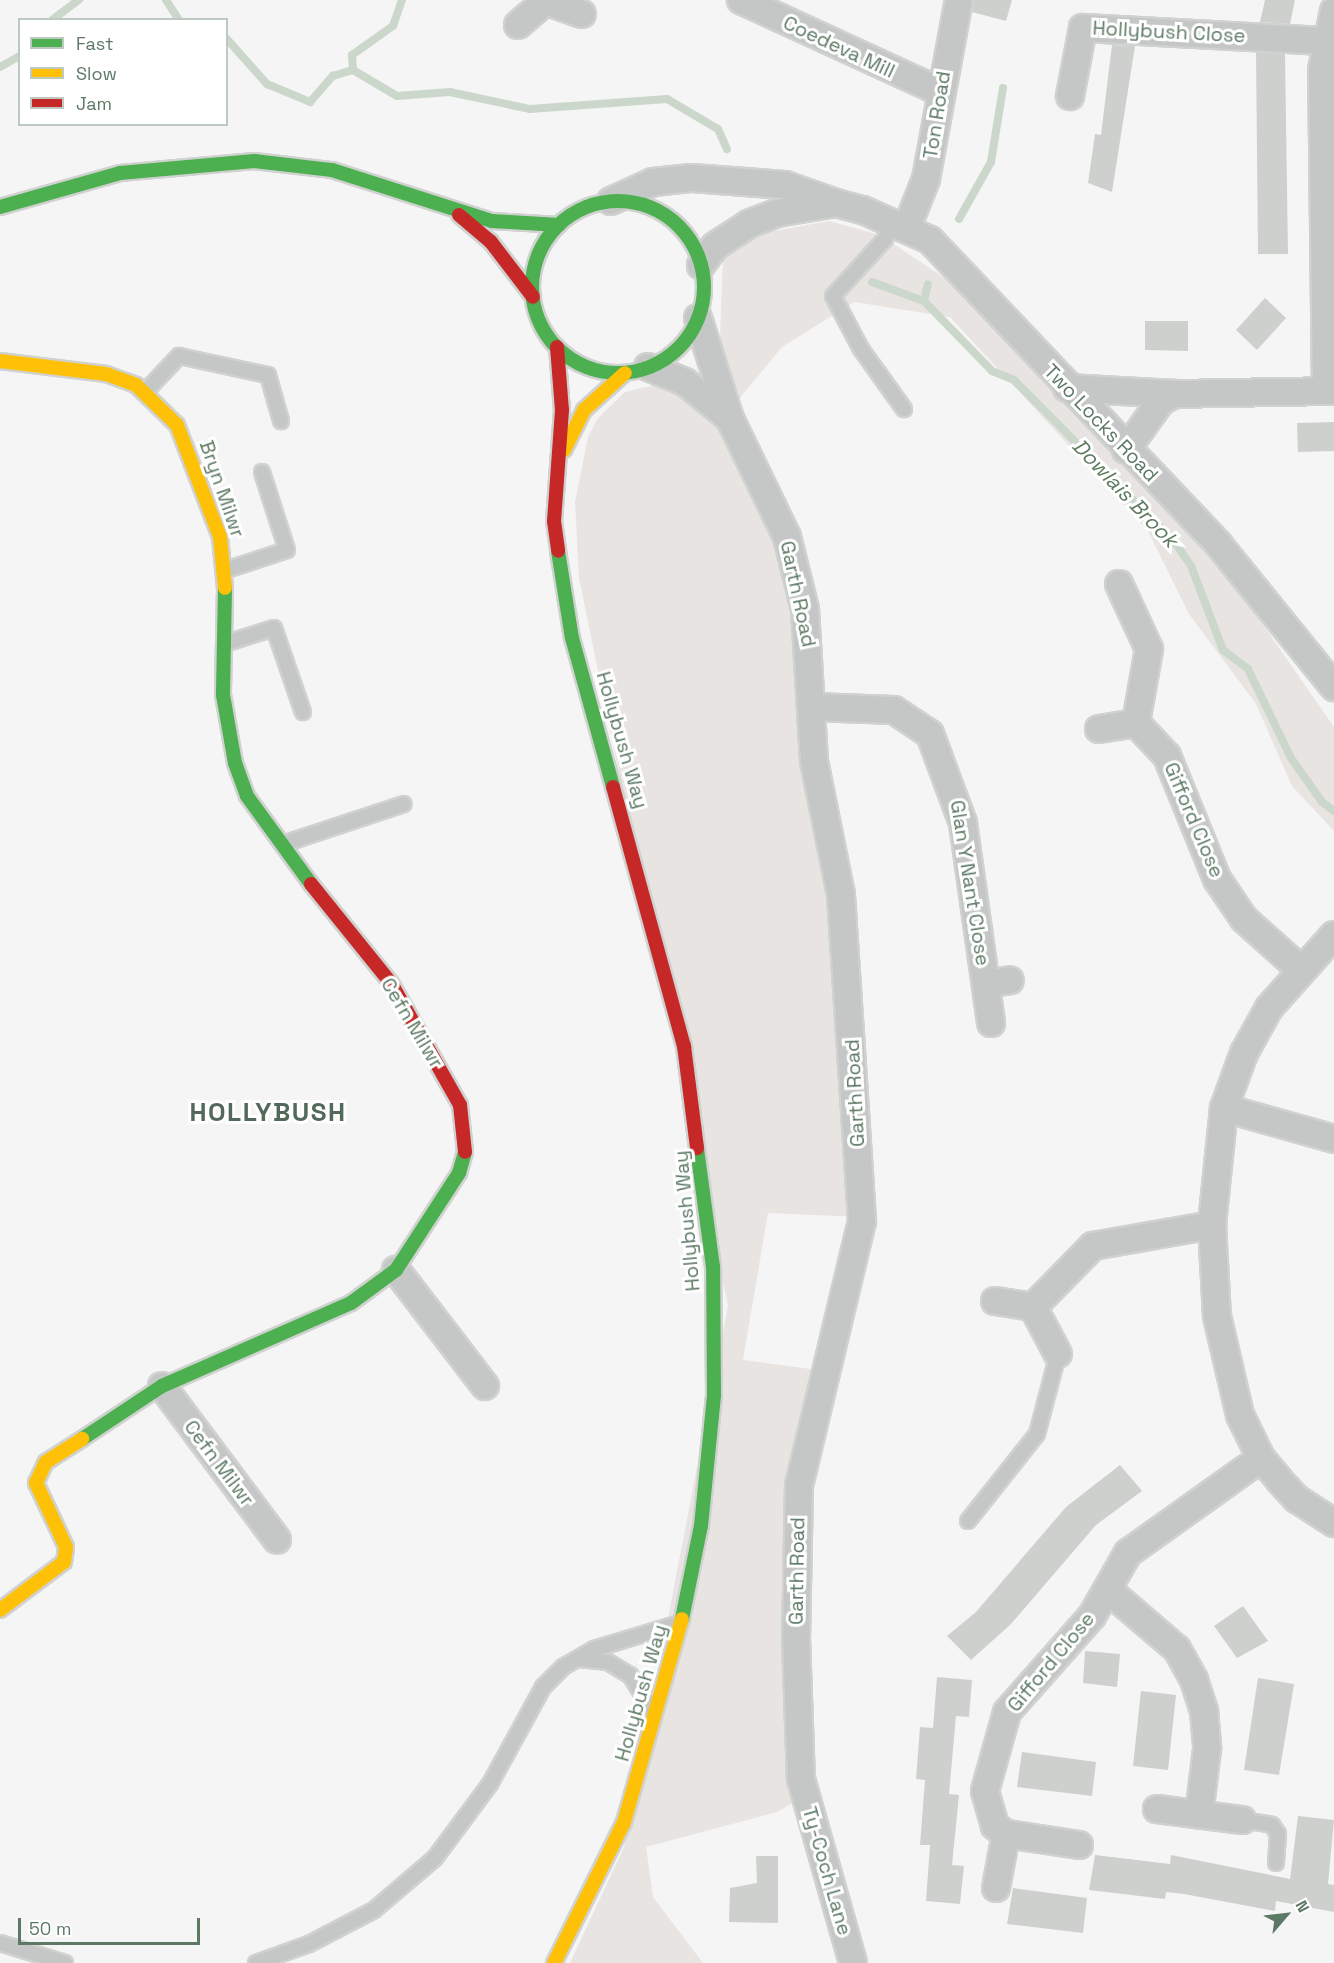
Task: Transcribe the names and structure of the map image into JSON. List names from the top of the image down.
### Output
{
  "streets": {
    "street": [
      "Hollybush Close",
      "Coedeva Mill",
      "Ton Road",
      "Two Locks Road",
      "Bryn Milwr",
      "Garth Road",
      "Hollybush Way",
      "Gifford Close",
      "Glan Y Nant Close",
      "Cefn Milwr",
      "Ty-Coch Lane"
    ]
  },
  "crossings": [
    ["Coedeva Mill", "Ton Road"],
    ["Ton Road", "Two Locks Road"],
    ["Two Locks Road", "Garth Road"],
    ["Two Locks Road", "Hollybush Way"],
    ["Bryn Milwr", "Cefn Milwr"],
    ["Garth Road", "Hollybush Way"],
    ["Garth Road", "Glan Y Nant Close"],
    ["Garth Road", "Ty-Coch Lane"]
  ],
  "districts": ["HOLLYBUSH"],
  "water": ["Dowlais Brook"],
  "legend": ["Fast", "Slow", "Jam"],
  "scale_bar": "50 m",
  "north": "top right"
}
